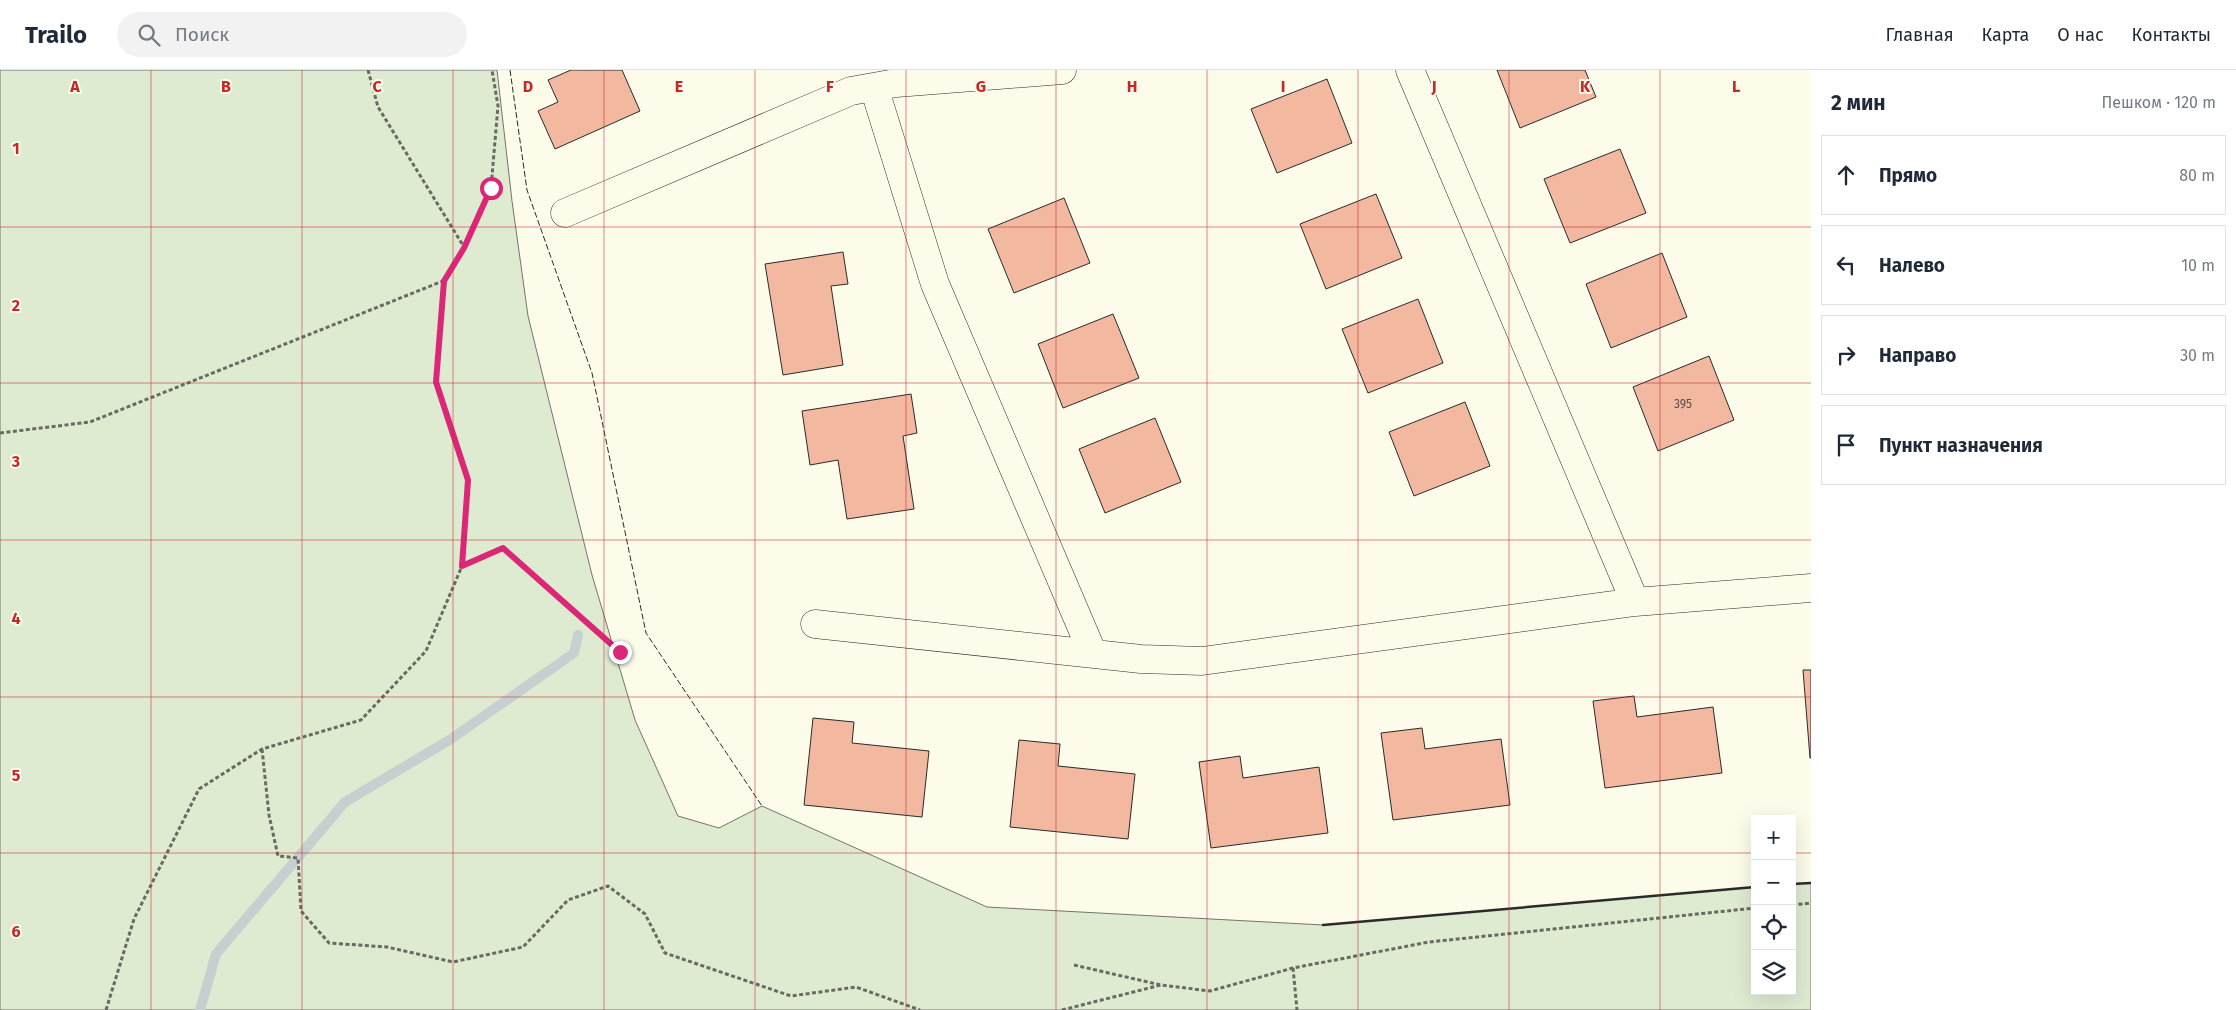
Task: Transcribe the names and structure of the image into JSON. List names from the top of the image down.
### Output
{
  "house_numbers": ["395"],
  "page": {
    "header": "Trailo",
    "search": "Поиск",
    "nav": [
      "Главная",
      "Карта",
      "О нас",
      "Контакты"
    ],
    "heading": ["2 мин", "Пешком · 120 m"],
    "list": [
      ["Прямо", "80 m"],
      ["Налево", "10 m"],
      ["Направо", "30 m"],
      "Пункт назначения"
    ],
    "map_buttons": ["+", "−"]
  },
  "grid": {
    "columns": [
      "A",
      "B",
      "C",
      "D",
      "E",
      "F",
      "G",
      "H",
      "I",
      "J",
      "K",
      "L"
    ],
    "rows": [
      "1",
      "2",
      "3",
      "4",
      "5",
      "6"
    ]
  }
}
